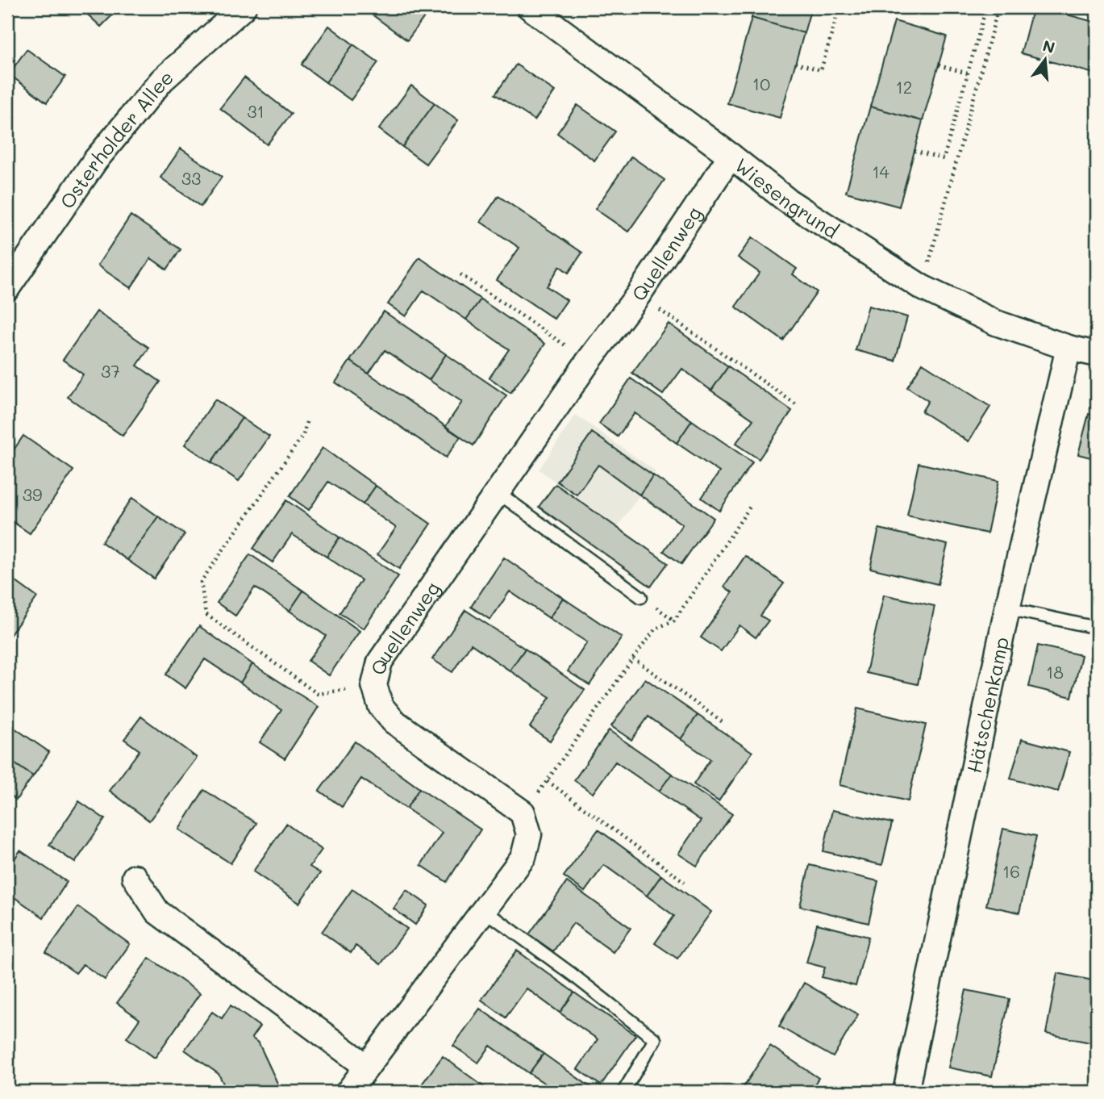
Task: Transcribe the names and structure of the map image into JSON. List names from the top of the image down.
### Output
{
  "streets": {
    "street": [
      "Osterholder Allee",
      "Wiesengrund",
      "Quellenweg",
      "Hätschenkamp"
    ]
  },
  "crossings": [
    ["Wiesengrund", "Quellenweg"],
    ["Wiesengrund", "Hätschenkamp"]
  ],
  "house_numbers": [
    "10",
    "12",
    "31",
    "14",
    "33",
    "37",
    "39",
    "18",
    "16"
  ],
  "north": "top"
}
